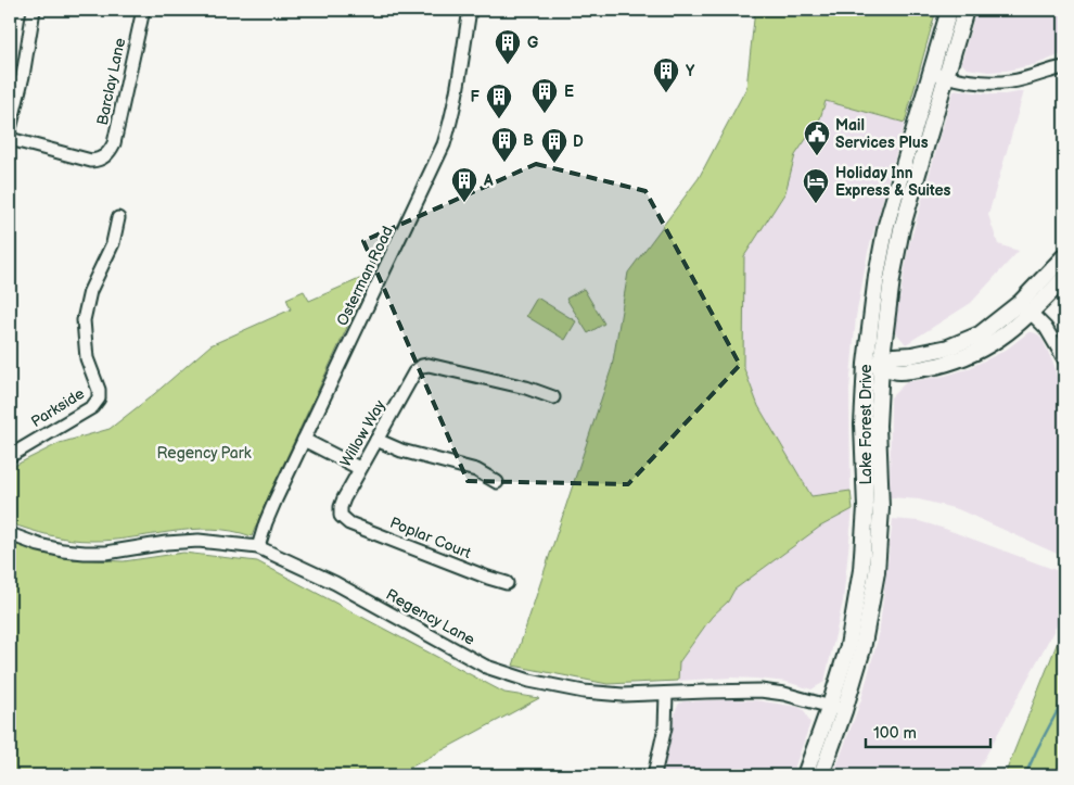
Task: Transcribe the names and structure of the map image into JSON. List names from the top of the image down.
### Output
{
  "streets": {
    "main road": ["Lake Forest Drive"],
    "street": [
      "Barclay Lane",
      "Osterman Road",
      "Parkside",
      "Willow Way",
      "Poplar Court",
      "Regency Lane"
    ]
  },
  "crossings": [
    ["Osterman Road", "Regency Lane"],
    ["Lake Forest Drive", "Regency Lane"],
    ["Willow Way", "Poplar Court"]
  ],
  "parks": ["Regency Park"],
  "places": {
    "building": [
      "G",
      "Y",
      "E",
      "F",
      "B",
      "D",
      "A"
    ],
    "public building": ["Mail Services Plus"],
    "hotel": ["Holiday Inn Express & Suites"]
  },
  "scale_bar": "100 m"
}
